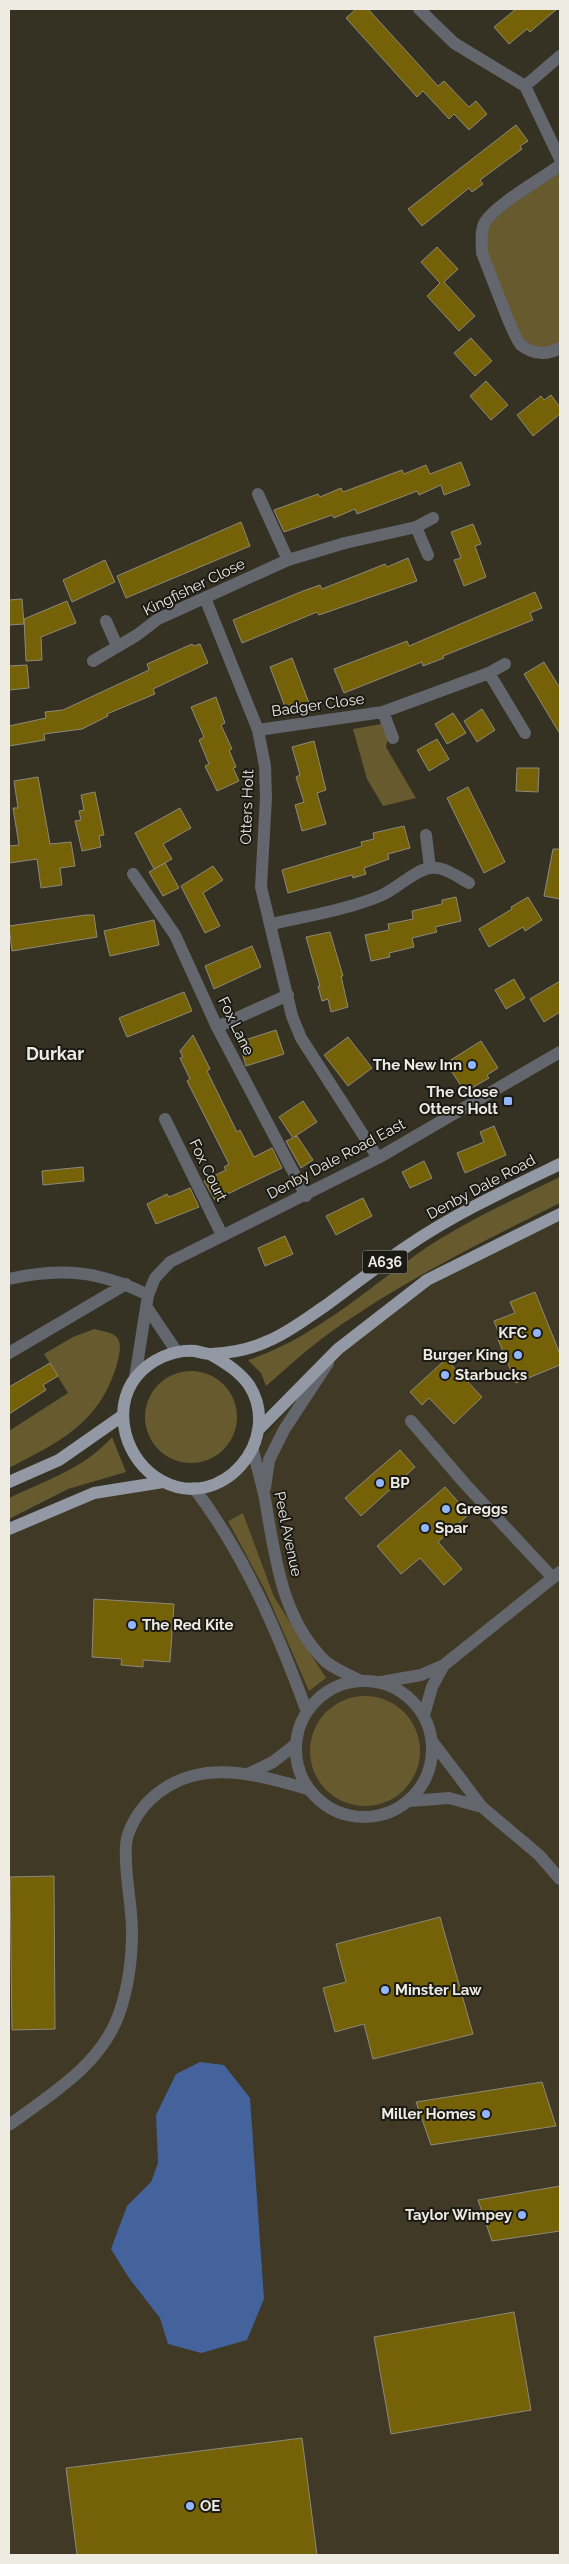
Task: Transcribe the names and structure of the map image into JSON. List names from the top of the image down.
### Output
{
  "streets": {
    "main road": ["Denby Dale Road", "A636"],
    "street": [
      "Kingfisher Close",
      "Badger Close",
      "Otters Holt",
      "Fox Lane",
      "Denby Dale Road East",
      "Fox Court",
      "Peel Avenue"
    ]
  },
  "crossings": [
    ["Kingfisher Close", "Otters Holt"],
    ["Badger Close", "Otters Holt"],
    ["Otters Holt", "Denby Dale Road East"],
    ["Fox Lane", "Denby Dale Road East"],
    ["Denby Dale Road East", "Fox Court"],
    ["Denby Dale Road East", "Denby Dale Road"],
    ["Denby Dale Road East", "Peel Avenue"],
    ["Denby Dale Road", "Peel Avenue"]
  ],
  "districts": ["Durkar"],
  "places": {
    "other": [
      "The New Inn",
      "KFC",
      "Burger King",
      "Starbucks",
      "BP",
      "Greggs",
      "Spar",
      "The Red Kite",
      "Minster Law",
      "Miller Homes",
      "Taylor Wimpey",
      "OE"
    ],
    "transit": ["The Close Otters Holt"]
  }
}
